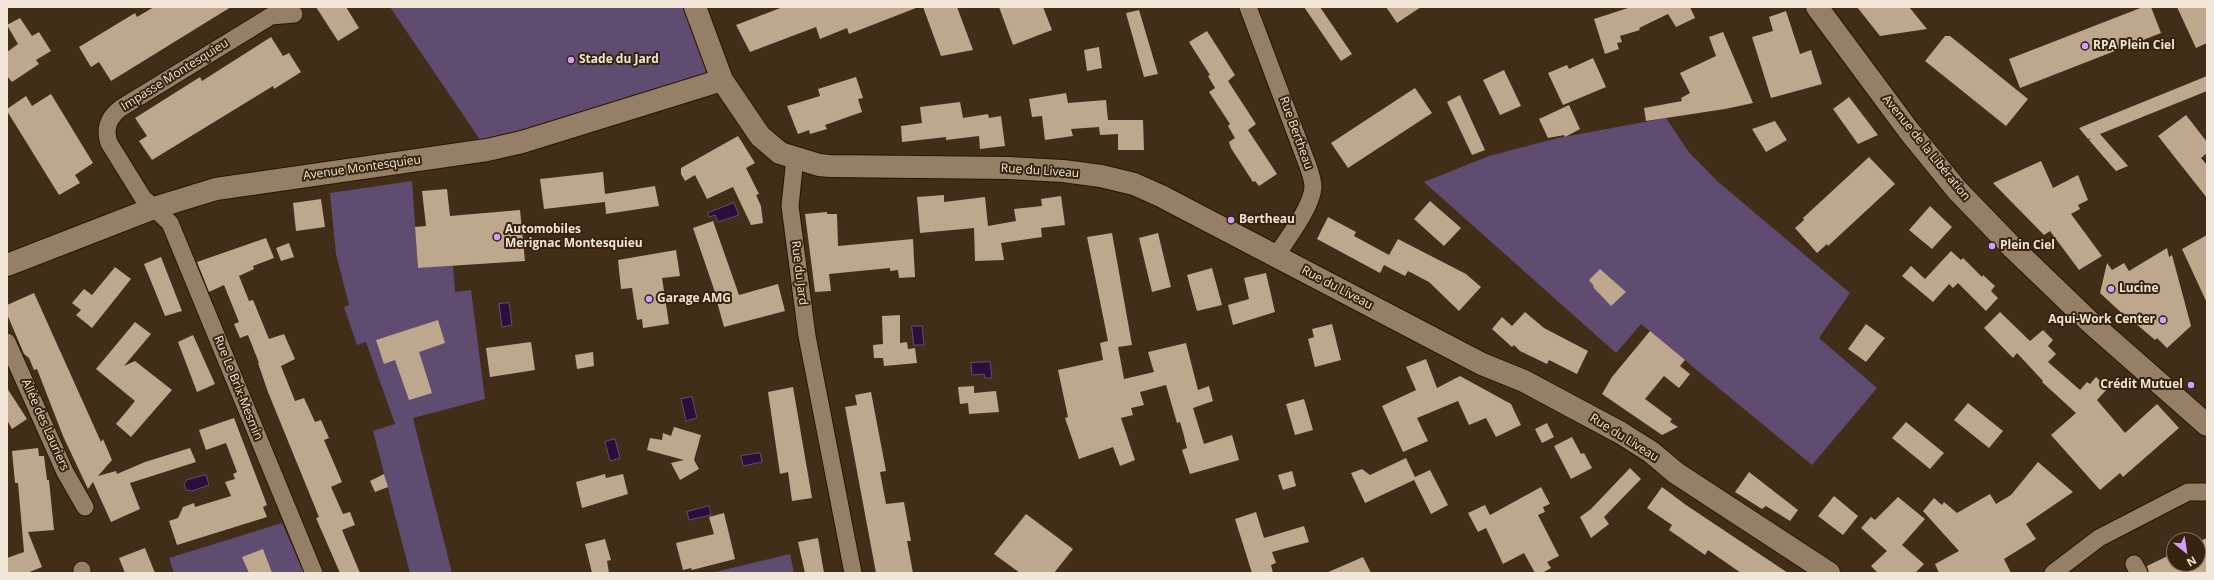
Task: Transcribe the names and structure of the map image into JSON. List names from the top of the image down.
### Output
{
  "streets": {
    "street": [
      "Impasse Montesquieu",
      "Rue Bertheau",
      "Avenue de la Libération",
      "Avenue Montesquieu",
      "Rue du Liveau",
      "Rue du Jard",
      "Rue Le Brix-Mesmin",
      "Allée des Lauriers"
    ]
  },
  "crossings": [
    ["Impasse Montesquieu", "Avenue Montesquieu"],
    ["Impasse Montesquieu", "Rue Le Brix-Mesmin"],
    ["Rue Bertheau", "Rue du Liveau"],
    ["Avenue Montesquieu", "Rue Le Brix-Mesmin"],
    ["Rue du Liveau", "Rue du Jard"]
  ],
  "places": [
    "RPA Plein Ciel",
    "Stade du Jard",
    "Bertheau",
    "Automobiles Merignac Montesquieu",
    "Plein Ciel",
    "Lucine",
    "Garage AMG",
    "Aqui-Work Center",
    "Crédit Mutuel"
  ],
  "north": "bottom right"
}
